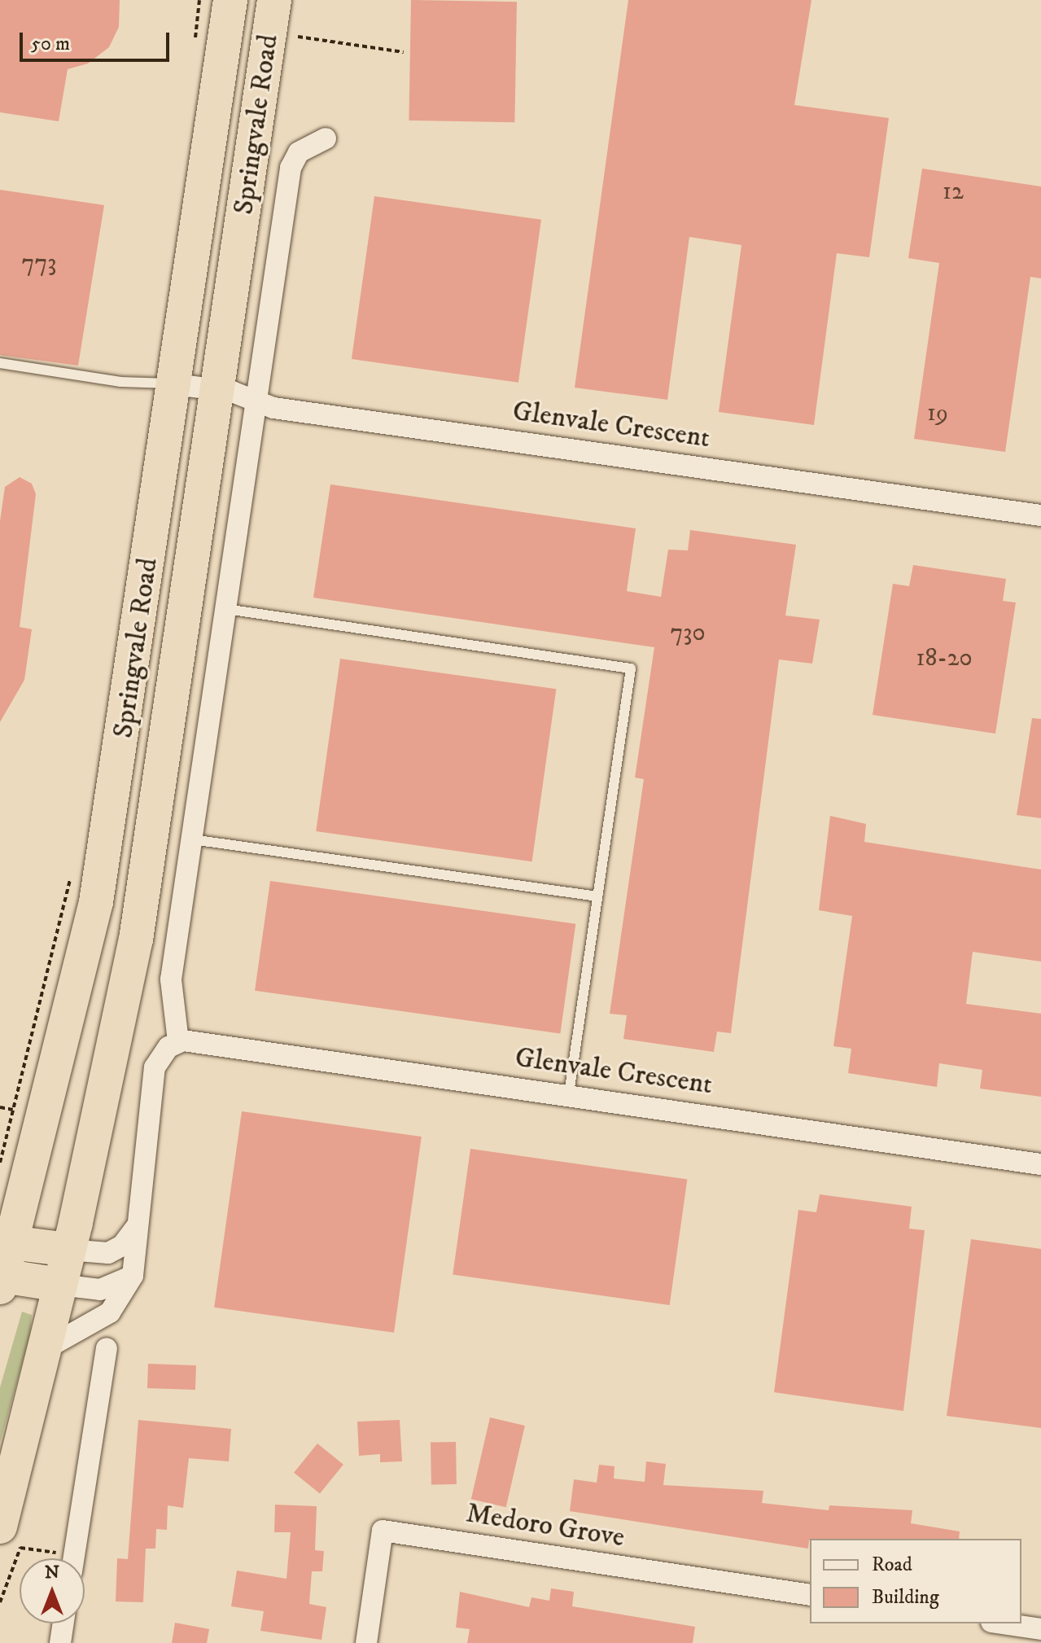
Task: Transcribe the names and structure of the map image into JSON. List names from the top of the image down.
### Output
{
  "streets": {
    "highway": ["Springvale Road"],
    "street": ["Glenvale Crescent", "Medoro Grove"]
  },
  "crossings": [
    ["Springvale Road", "Glenvale Crescent"]
  ],
  "house_numbers": [
    "12",
    "773",
    "19",
    "730",
    "18-20"
  ],
  "legend": ["Road", "Building"],
  "scale_bar": "50 m",
  "north": "top"
}
